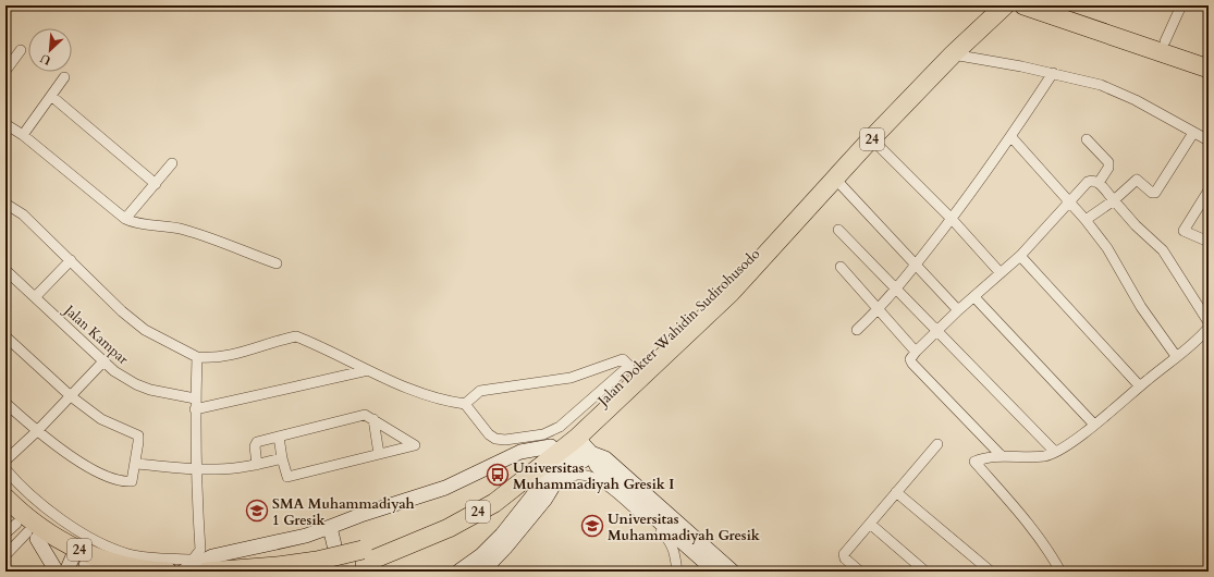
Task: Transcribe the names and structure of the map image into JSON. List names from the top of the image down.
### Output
{
  "streets": {
    "highway": ["24", "Jalan Dokter Wahidin Sudirohusodo"],
    "street": ["Jalan Kampar"]
  },
  "crossings": [
    ["24", "Jalan Dokter Wahidin Sudirohusodo"]
  ],
  "places": {
    "bus stop": ["Universitas Muhammadiyah Gresik I"],
    "school or university": ["SMA Muhammadiyah 1 Gresik", "Universitas Muhammadiyah Gresik"]
  },
  "north": "bottom left"
}
